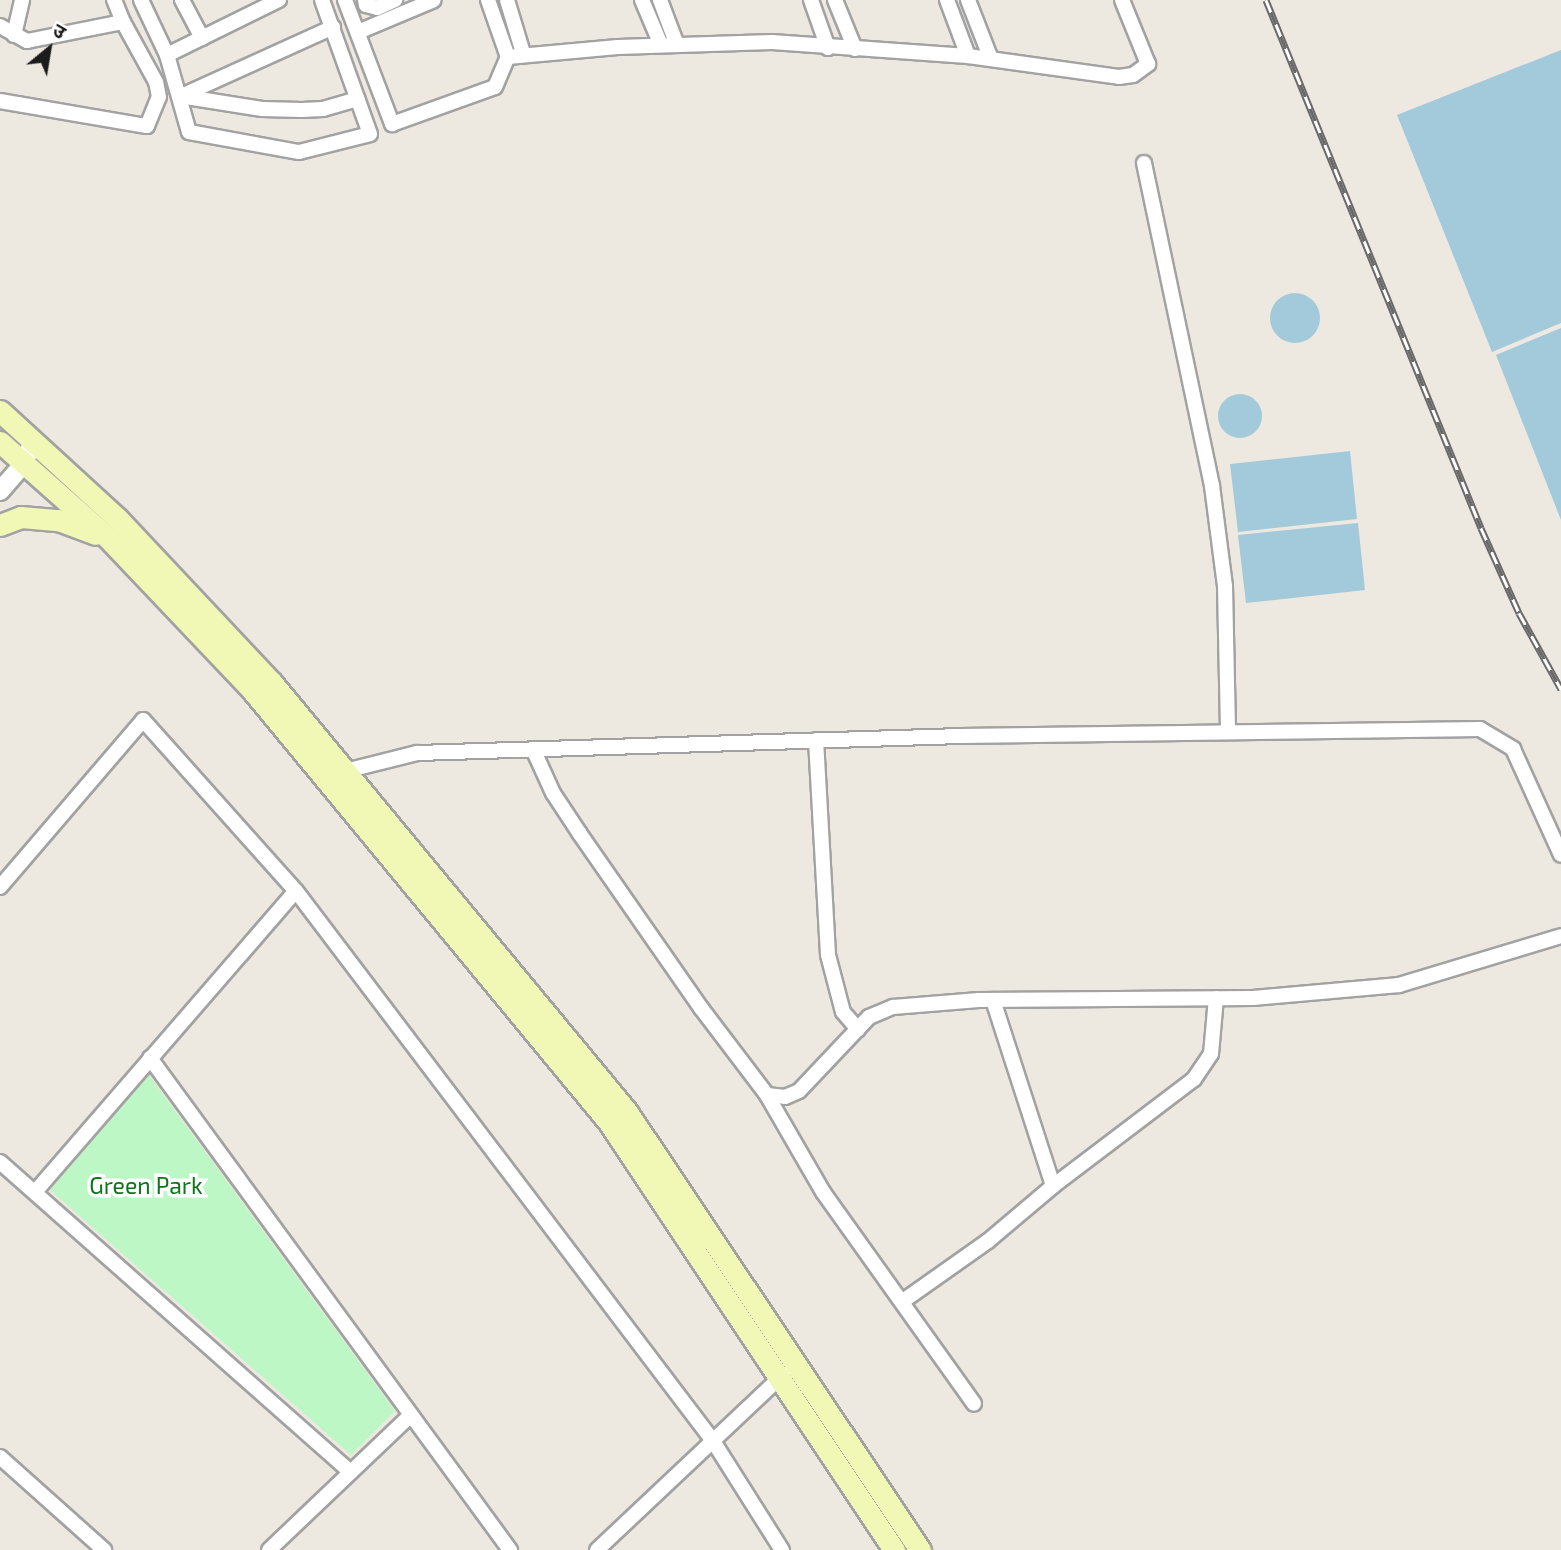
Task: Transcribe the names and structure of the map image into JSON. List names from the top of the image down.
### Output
{
  "parks": ["Green Park"],
  "north": "top right"
}
